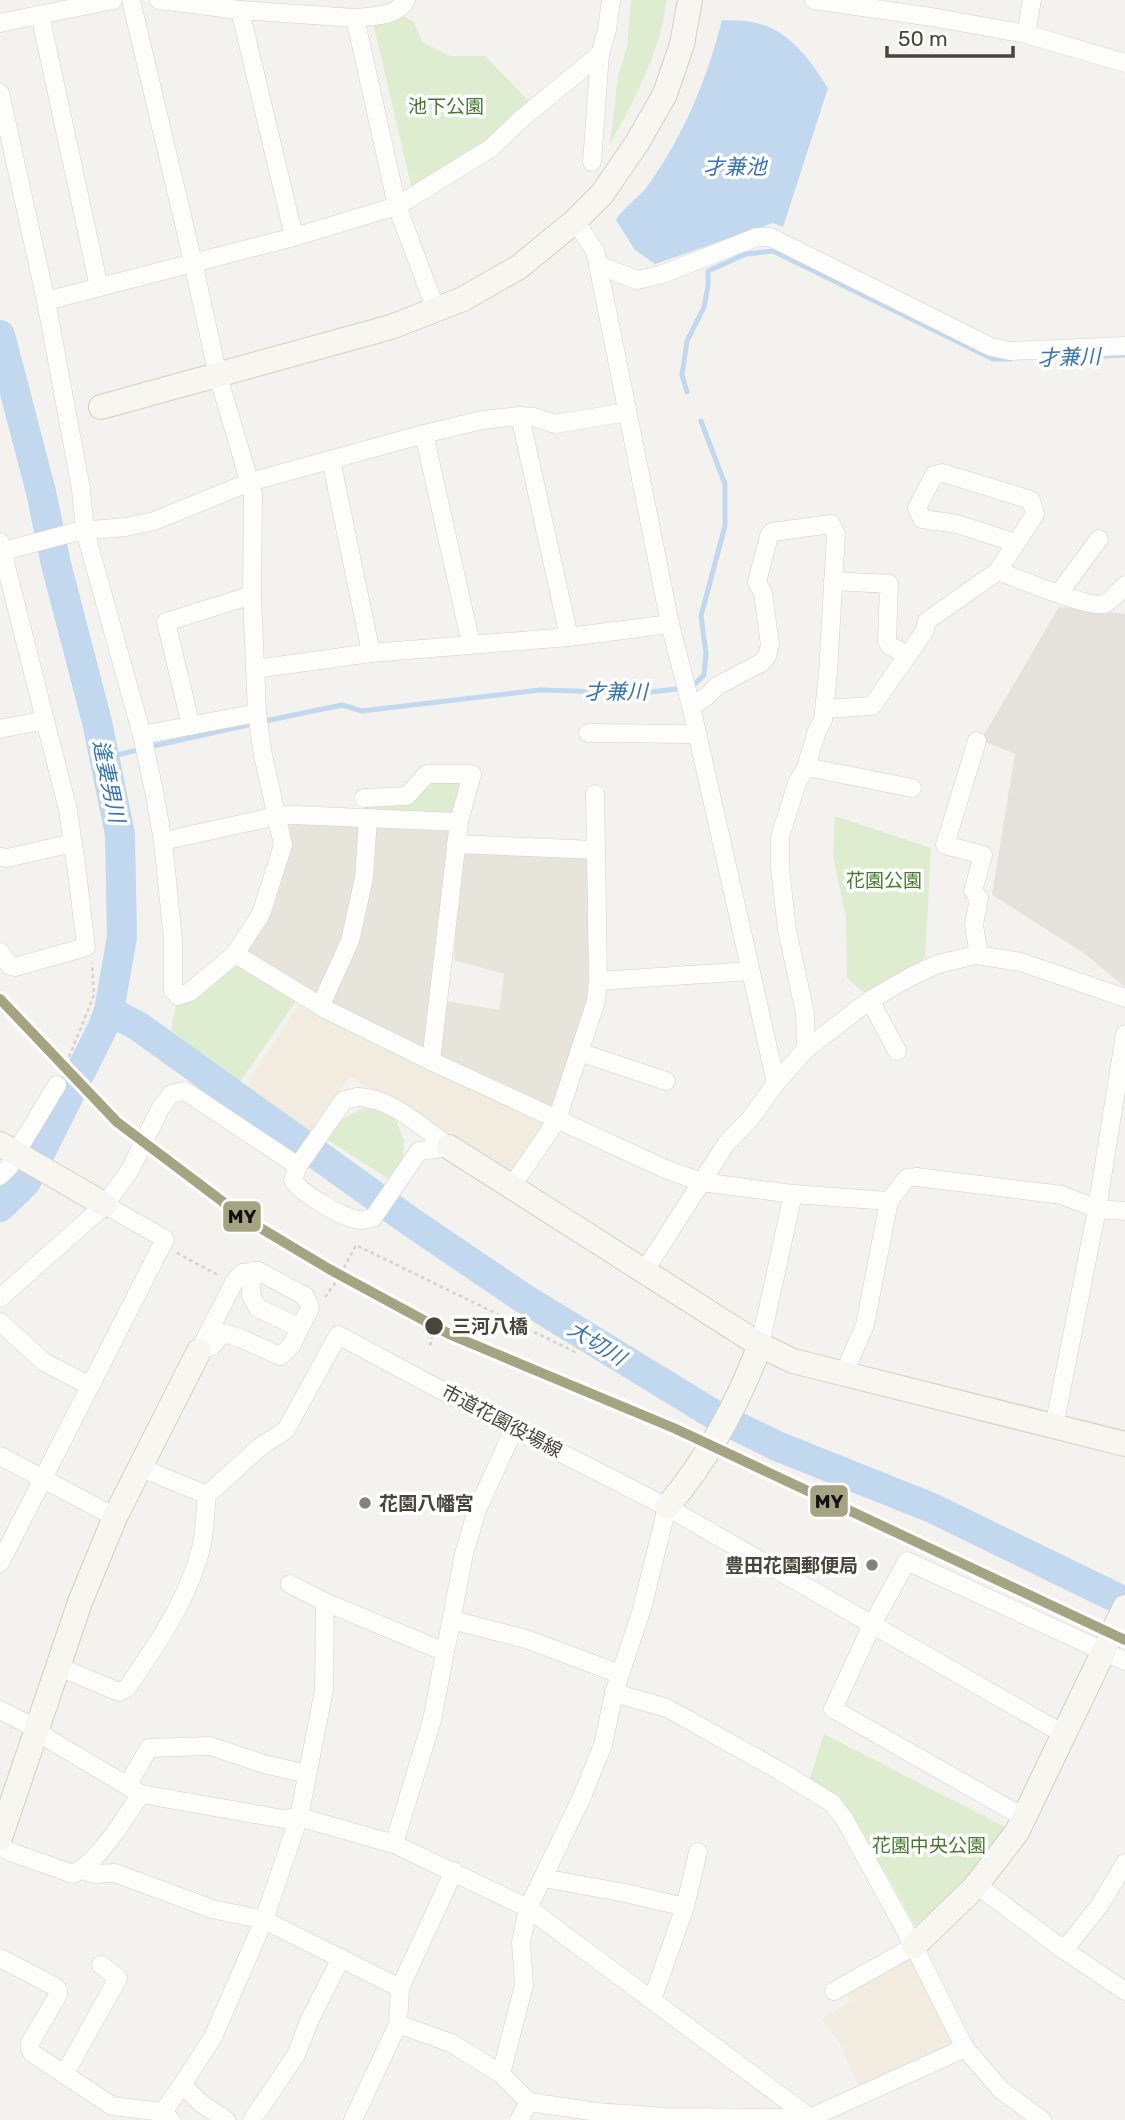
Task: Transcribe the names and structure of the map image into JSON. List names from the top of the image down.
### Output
{
  "streets": {
    "street": ["市道花園役場線"]
  },
  "water": [
    "才兼池",
    "才兼川",
    "逢妻男川",
    "大切川"
  ],
  "parks": ["池下公園", "花園公園", "花園中央公園"],
  "places": ["三河八橋", "花園八幡宮", "豊田花園郵便局"],
  "lines": ["transit line MY"],
  "scale_bar": "50 m"
}
